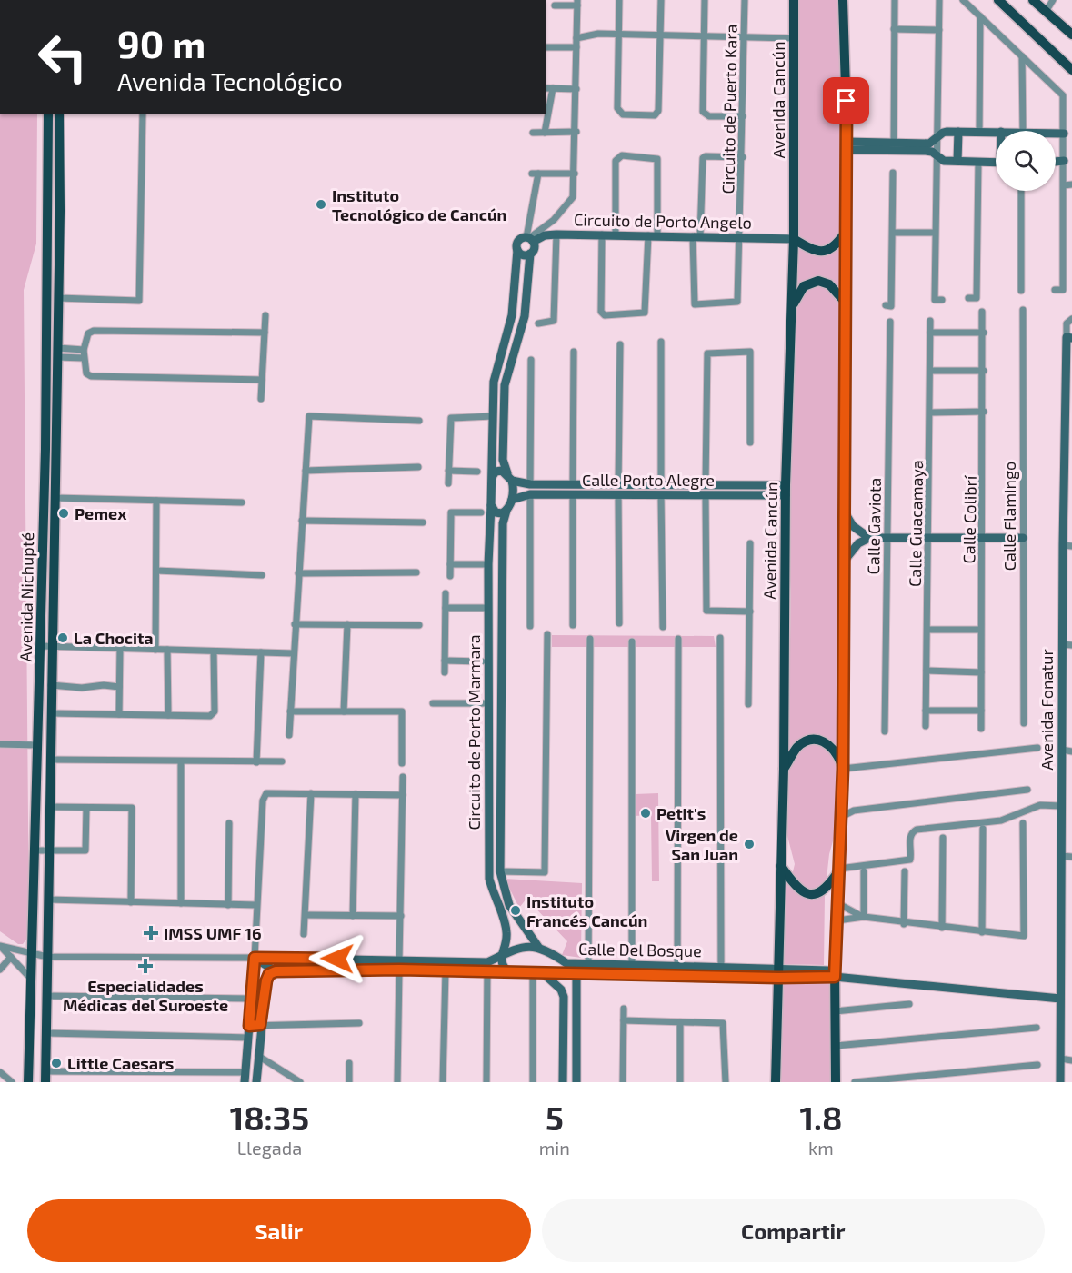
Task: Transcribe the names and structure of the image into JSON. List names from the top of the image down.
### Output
{
  "streets": {
    "main road": ["Avenida Cancún", "Avenida Nichupté"],
    "street": [
      "Circuito de Puerto Kara",
      "Circuito de Porto Angelo",
      "Calle Porto Alegre",
      "Calle Flamingo",
      "Calle Colibrí",
      "Calle Guacamaya",
      "Calle Gaviota",
      "Avenida Fonatur",
      "Circuito de Porto Marmara",
      "Calle Del Bosque"
    ]
  },
  "crossings": [
    ["Avenida Cancún", "Circuito de Porto Angelo"],
    ["Avenida Cancún", "Calle Porto Alegre"],
    ["Avenida Cancún", "Calle Del Bosque"],
    ["Circuito de Puerto Kara", "Circuito de Porto Angelo"],
    ["Circuito de Porto Angelo", "Circuito de Porto Marmara"],
    ["Calle Porto Alegre", "Circuito de Porto Marmara"],
    ["Avenida Fonatur", "Calle Del Bosque"],
    ["Circuito de Porto Marmara", "Calle Del Bosque"]
  ],
  "places": {
    "other": [
      "Instituto Tecnológico de Cancún",
      "Pemex",
      "La Chocita",
      "Petit's",
      "Virgen de San Juan",
      "Instituto Francés Cancún",
      "Little Caesars"
    ],
    "health": ["IMSS UMF 16", "Especialidades Médicas del Suroeste"]
  },
  "page": {
    "turn": ["90 m", "Avenida Tecnológico"],
    "eta": [
      "18:35",
      "Llegada",
      "5",
      "min",
      "1.8",
      "km"
    ],
    "buttons": ["Salir", "Compartir"]
  }
}
